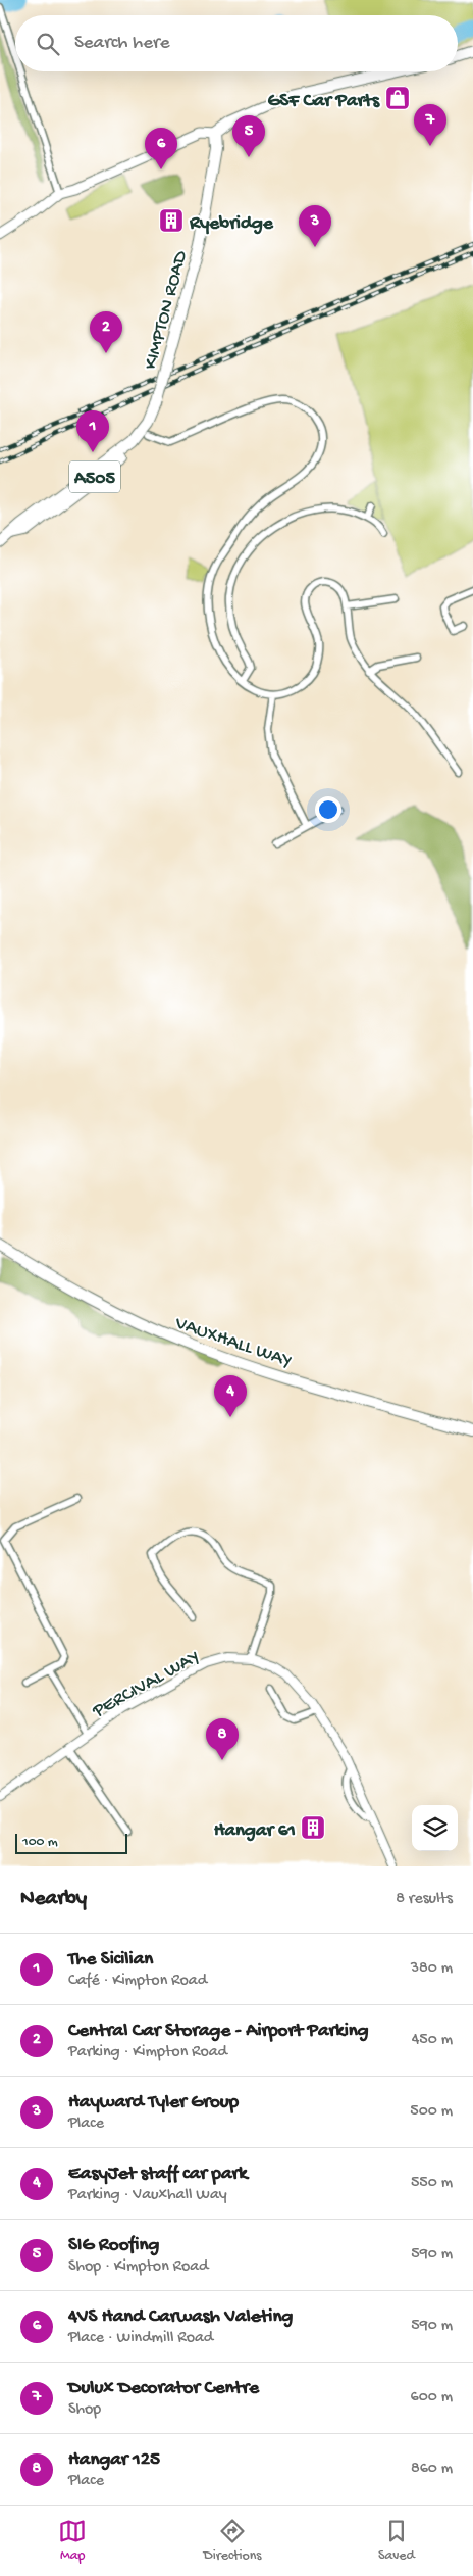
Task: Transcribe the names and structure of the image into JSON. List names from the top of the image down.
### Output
{
  "streets": {
    "main road": ["KIMPTON ROAD", "A505", "VAUXHALL WAY"],
    "street": ["PERCIVAL WAY"]
  },
  "places": {
    "shop": ["GSF Car Parts"],
    "building": ["Ryebridge", "Hangar 61"]
  },
  "scale_bar": "100 m",
  "page": {
    "search": "Search here",
    "pins": [
      "7",
      "5",
      "6",
      "3",
      "2",
      "1",
      "4",
      "8"
    ],
    "scale": "100 m",
    "heading": ["Nearby", "8 results"],
    "list": [
      {
        "mark": "1",
        "name": "The Sicilian",
        "note": "Café · Kimpton Road",
        "value": "380 m"
      },
      {
        "mark": "2",
        "name": "Central Car Storage - Airport Parking",
        "note": "Parking · Kimpton Road",
        "value": "450 m"
      },
      {
        "mark": "3",
        "name": "Hayward Tyler Group",
        "note": "Place",
        "value": "500 m"
      },
      {
        "mark": "4",
        "name": "EasyJet staff car park",
        "note": "Parking · Vauxhall Way",
        "value": "550 m"
      },
      {
        "mark": "5",
        "name": "SIG Roofing",
        "note": "Shop · Kimpton Road",
        "value": "590 m"
      },
      {
        "mark": "6",
        "name": "4VS Hand Carwash Valeting",
        "note": "Place · Windmill Road",
        "value": "590 m"
      },
      {
        "mark": "7",
        "name": "Dulux Decorator Centre",
        "note": "Shop",
        "value": "600 m"
      },
      {
        "mark": "8",
        "name": "Hangar 125",
        "note": "Place",
        "value": "860 m"
      }
    ],
    "nav": ["Map", "Directions", "Saved"]
  }
}
